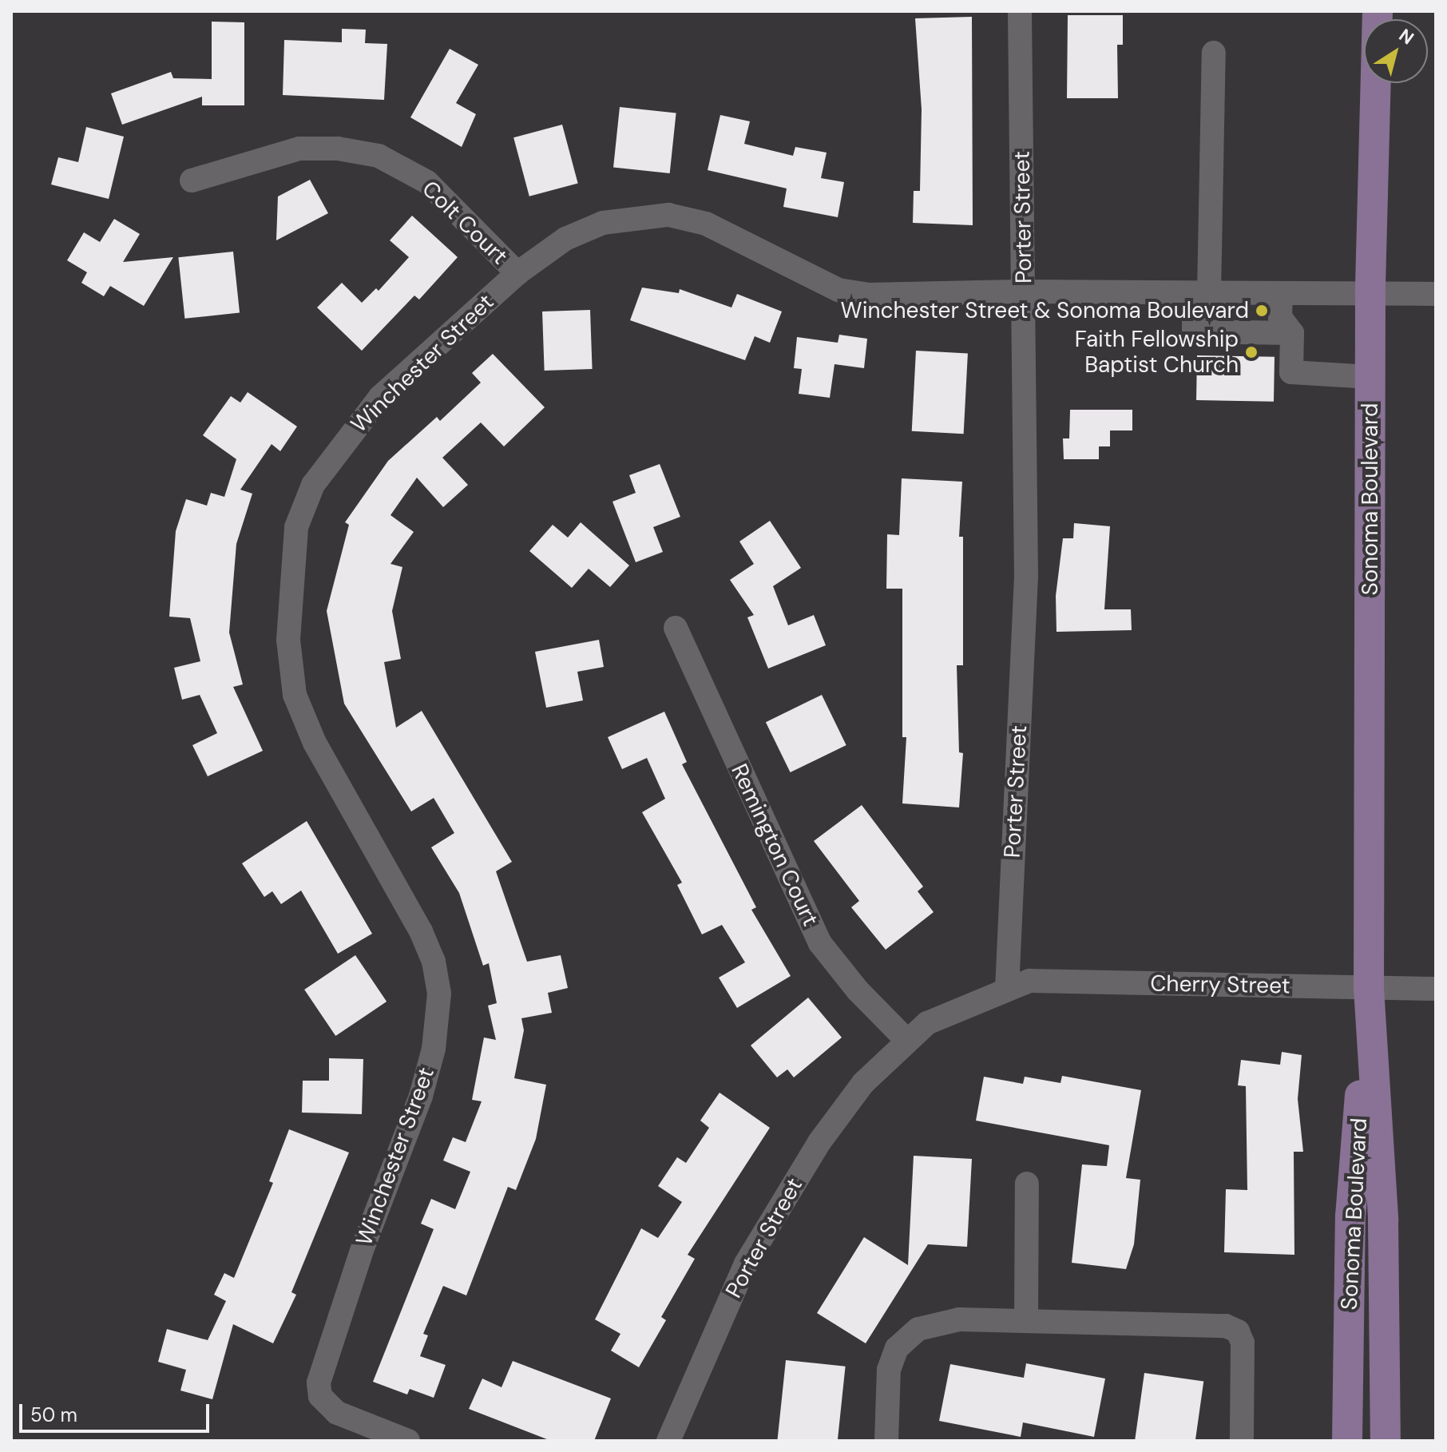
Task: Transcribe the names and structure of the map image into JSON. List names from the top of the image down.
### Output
{
  "streets": {
    "main road": ["Sonoma Boulevard"],
    "street": [
      "Porter Street",
      "Colt Court",
      "Winchester Street",
      "Remington Court",
      "Cherry Street"
    ]
  },
  "crossings": [
    ["Porter Street", "Winchester Street"],
    ["Porter Street", "Remington Court"],
    ["Porter Street", "Cherry Street"],
    ["Colt Court", "Winchester Street"],
    ["Winchester Street", "Sonoma Boulevard"],
    ["Sonoma Boulevard", "Cherry Street"]
  ],
  "places": ["Winchester Street & Sonoma Boulevard", "Faith Fellowship Baptist Church"],
  "scale_bar": "50 m",
  "north": "top right"
}
